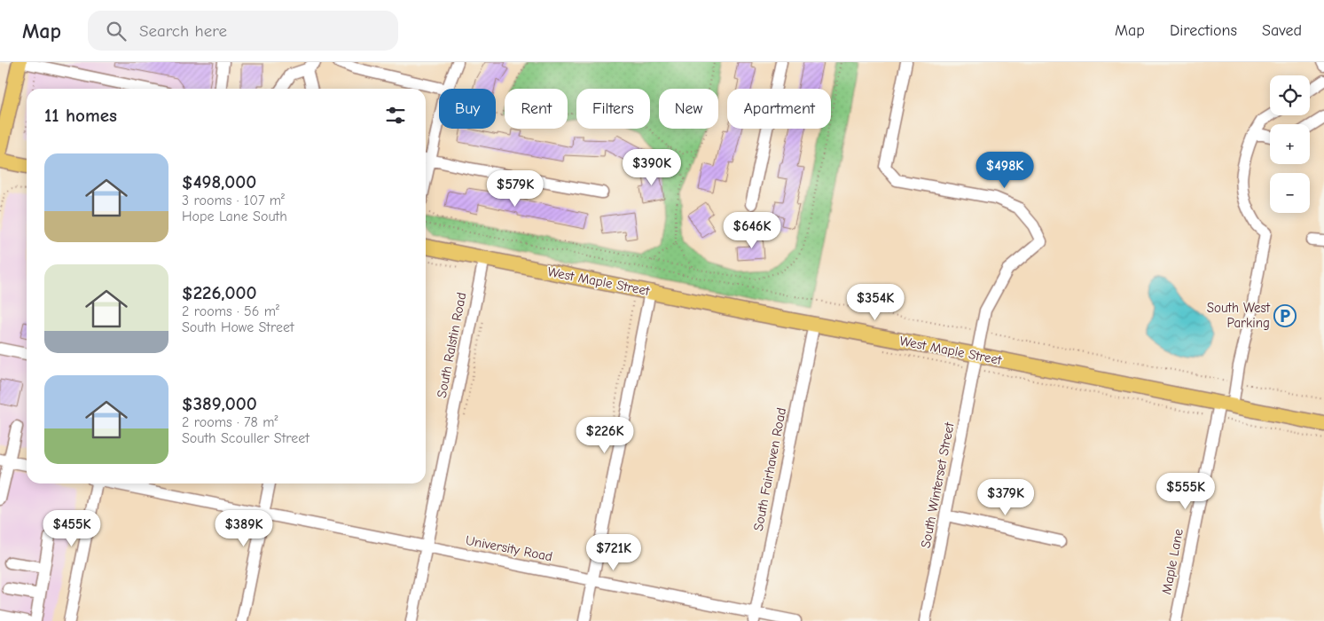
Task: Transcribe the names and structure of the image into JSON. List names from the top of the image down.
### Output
{
  "streets": {
    "main road": ["West Maple Street"],
    "street": [
      "South Ralstin Road",
      "South Fairhaven Road",
      "South Winterset Street",
      "University Road",
      "Maple Lane"
    ]
  },
  "crossings": [
    ["West Maple Street", "South Ralstin Road"],
    ["West Maple Street", "South Fairhaven Road"],
    ["West Maple Street", "South Winterset Street"],
    ["West Maple Street", "Maple Lane"],
    ["South Ralstin Road", "University Road"],
    ["South Fairhaven Road", "University Road"]
  ],
  "places": {
    "parking": ["South West Parking"]
  },
  "page": {
    "header": "Map",
    "search": "Search here",
    "nav": ["Map", "Directions", "Saved"],
    "map_buttons": ["+", "−"],
    "chip": [
      "Buy",
      "Rent",
      "Filters",
      "New",
      "Apartment"
    ],
    "heading": "11 homes",
    "list": [
      {
        "name": "$498,000",
        "note": "3 rooms · 107 m² · Hope Lane South"
      },
      {
        "name": "$226,000",
        "note": "2 rooms · 56 m² · South Howe Street"
      },
      {
        "name": "$389,000",
        "note": "2 rooms · 78 m² · South Scouller Street"
      }
    ],
    "price": [
      "$390K",
      "$498K",
      "$579K",
      "$646K",
      "$354K",
      "$226K",
      "$555K",
      "$379K",
      "$455K",
      "$389K",
      "$721K"
    ]
  }
}
